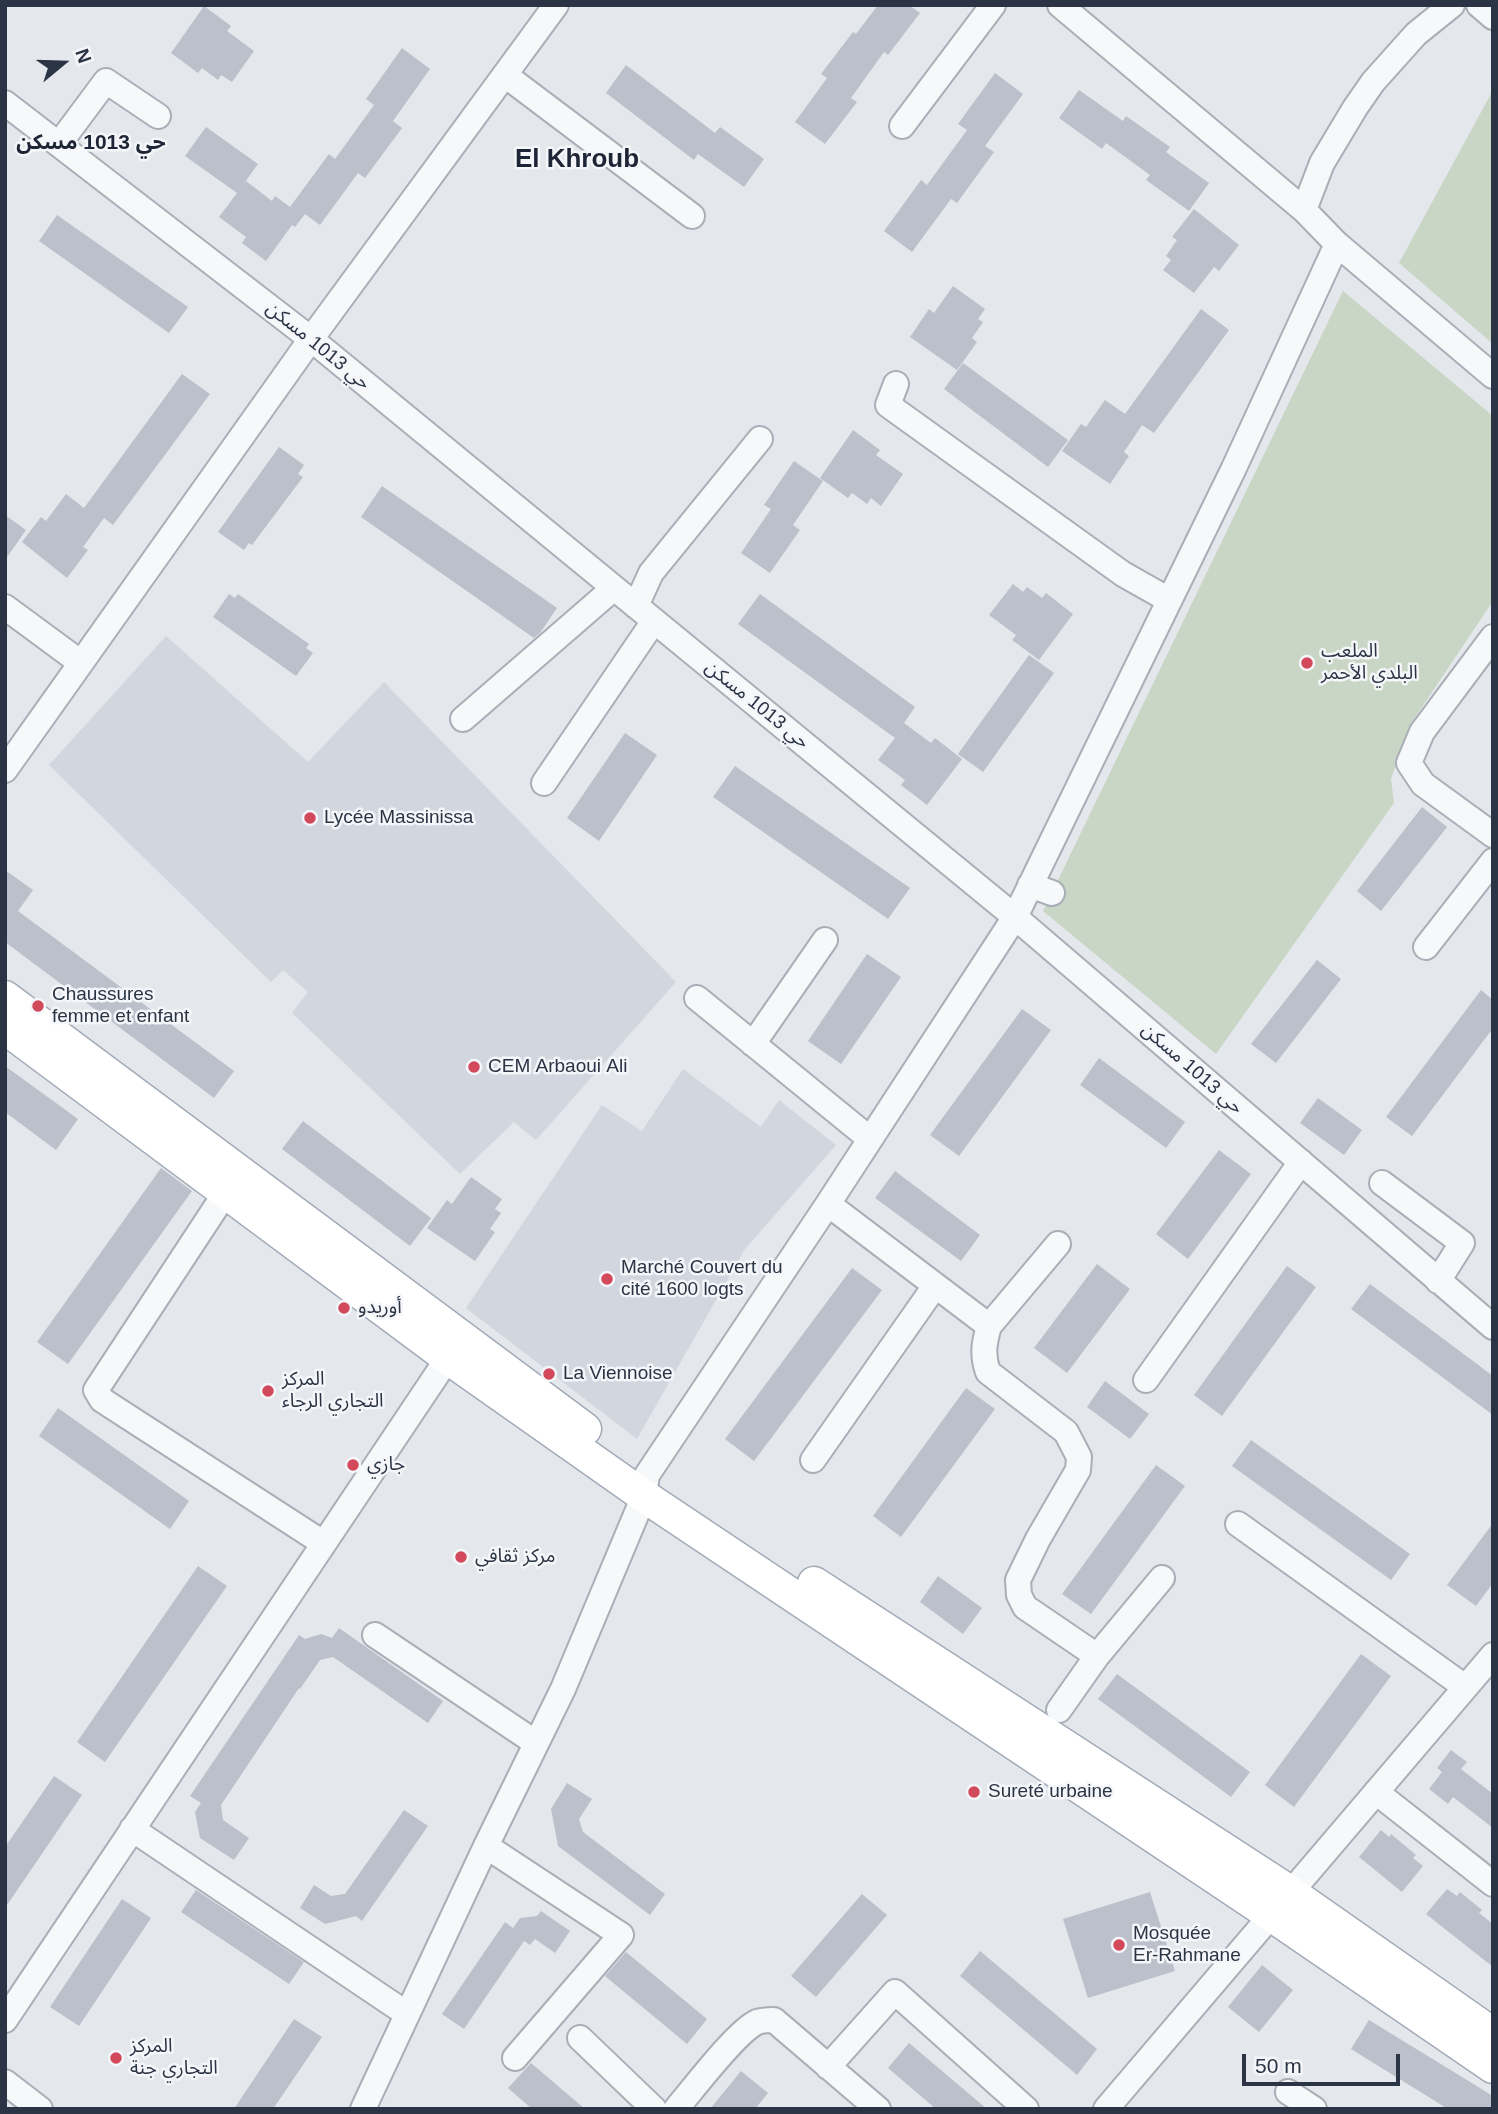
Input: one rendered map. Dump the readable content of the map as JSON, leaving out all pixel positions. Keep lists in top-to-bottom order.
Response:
{
  "streets": {
    "street": ["حي 1013 مسكن"]
  },
  "districts": ["حي 1013 مسكن", "El Khroub"],
  "places": [
    "الملعب البلدي الأحمر",
    "Lycée Massinissa",
    "Chaussures femme et enfant",
    "CEM Arbaoui Ali",
    "Marché Couvert du cité 1600 logts",
    "أوريدو",
    "La Viennoise",
    "المركز التجاري الرجاء",
    "جازي",
    "مركز ثقافي",
    "Sureté urbaine",
    "Mosquée Er-Rahmane",
    "المركز التجاري جنة"
  ],
  "scale_bar": "50 m",
  "north": "right"
}
